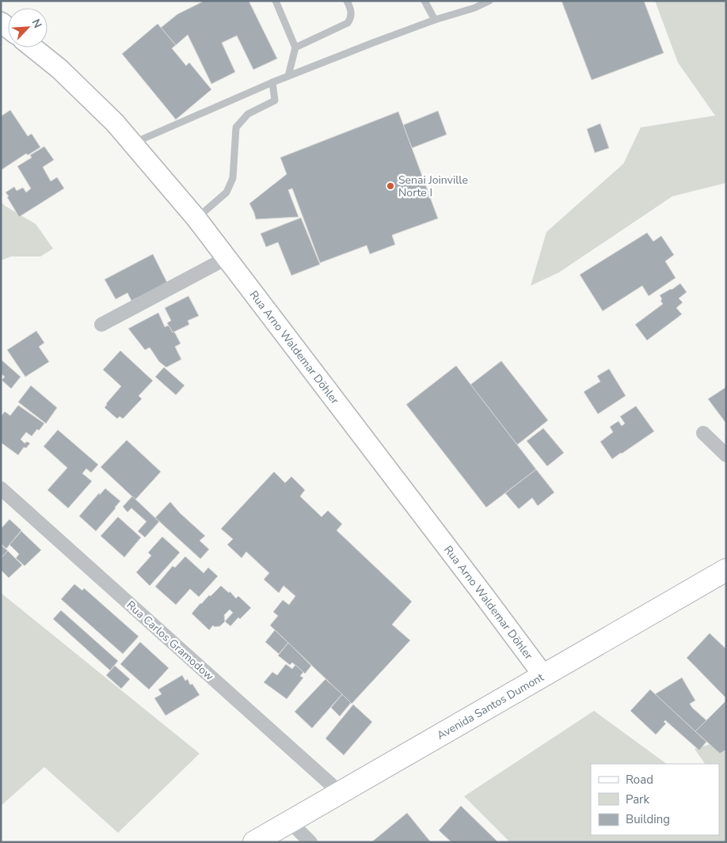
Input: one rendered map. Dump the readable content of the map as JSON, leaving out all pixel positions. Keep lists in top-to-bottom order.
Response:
{
  "streets": {
    "main road": ["Rua Arno Waldemar Döhler", "Avenida Santos Dumont"],
    "street": ["Rua Carlos Gramodow"]
  },
  "crossings": [
    ["Rua Arno Waldemar Döhler", "Avenida Santos Dumont"],
    ["Rua Carlos Gramodow", "Avenida Santos Dumont"]
  ],
  "places": ["Senai Joinville Norte I"],
  "legend": ["Road", "Park", "Building"],
  "north": "top right"
}
